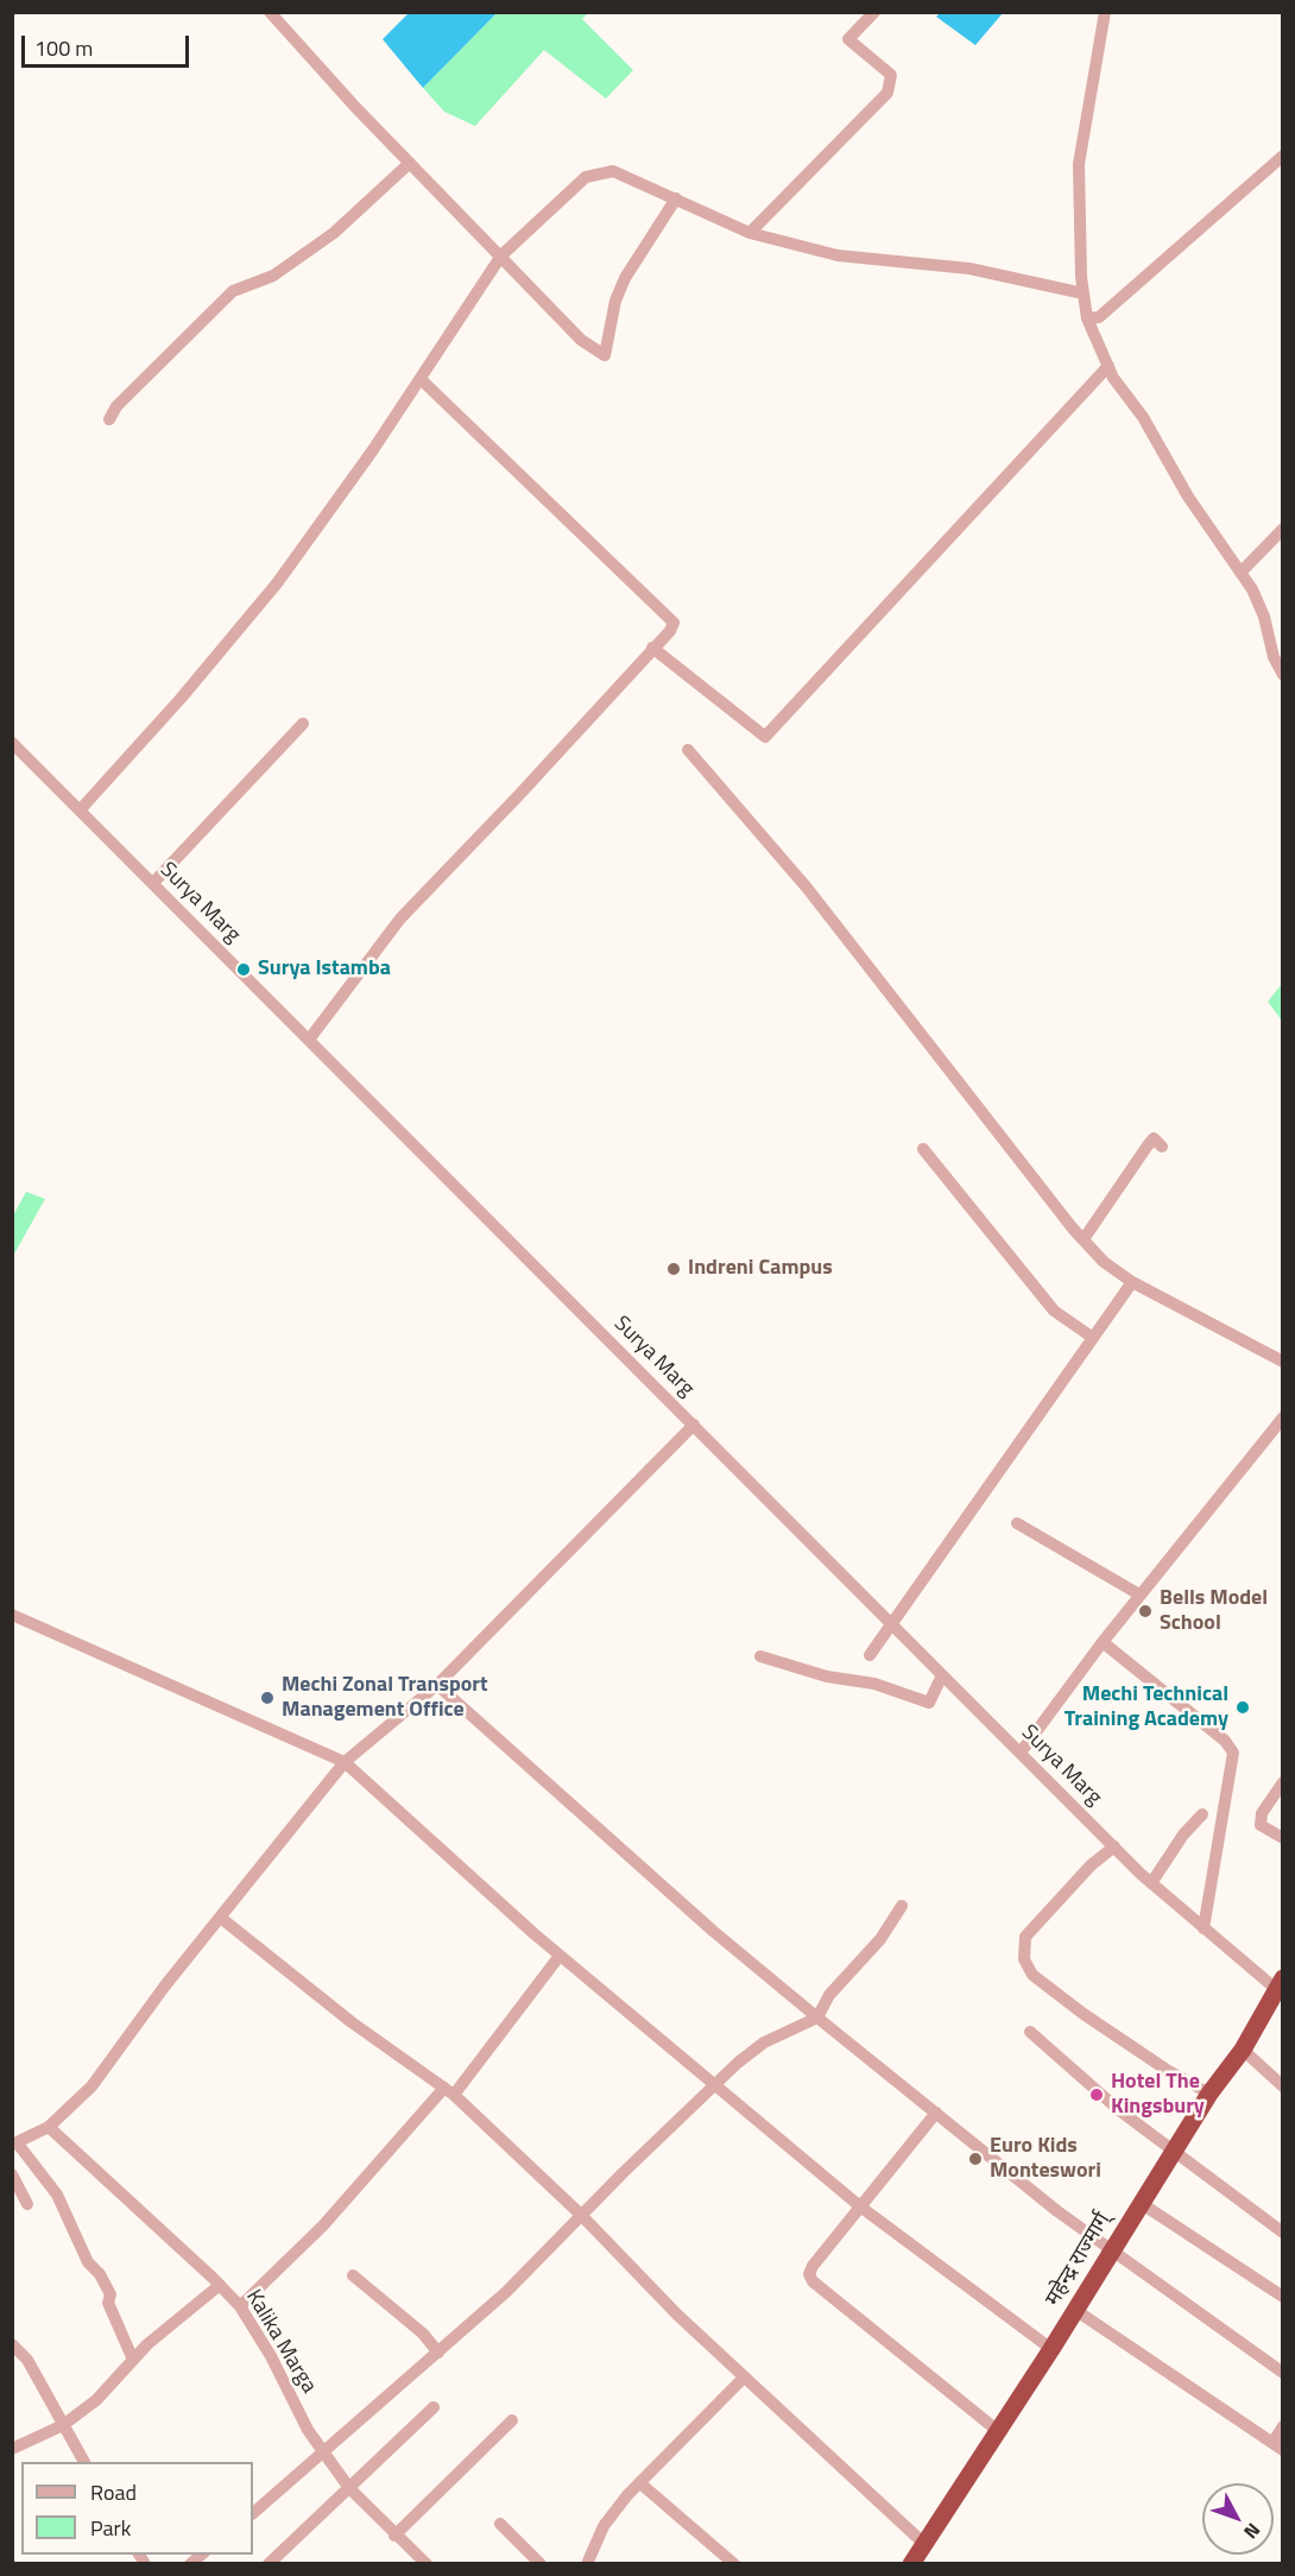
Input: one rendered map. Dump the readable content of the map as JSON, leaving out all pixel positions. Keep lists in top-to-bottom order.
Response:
{
  "streets": {
    "highway": ["महेन्द्र राज्मार्ग्"],
    "street": ["Surya Marg", "Kalika Marga"]
  },
  "crossings": [
    ["Surya Marg", "महेन्द्र राज्मार्ग्"]
  ],
  "places": [
    "Surya Istamba",
    "Indreni Campus",
    "Bells Model School",
    "Mechi Zonal Transport Management Office",
    "Mechi Technical Training Academy",
    "Hotel The Kingsbury",
    "Euro Kids Monteswori"
  ],
  "legend": ["Road", "Park"],
  "scale_bar": "100 m",
  "north": "bottom right"
}
